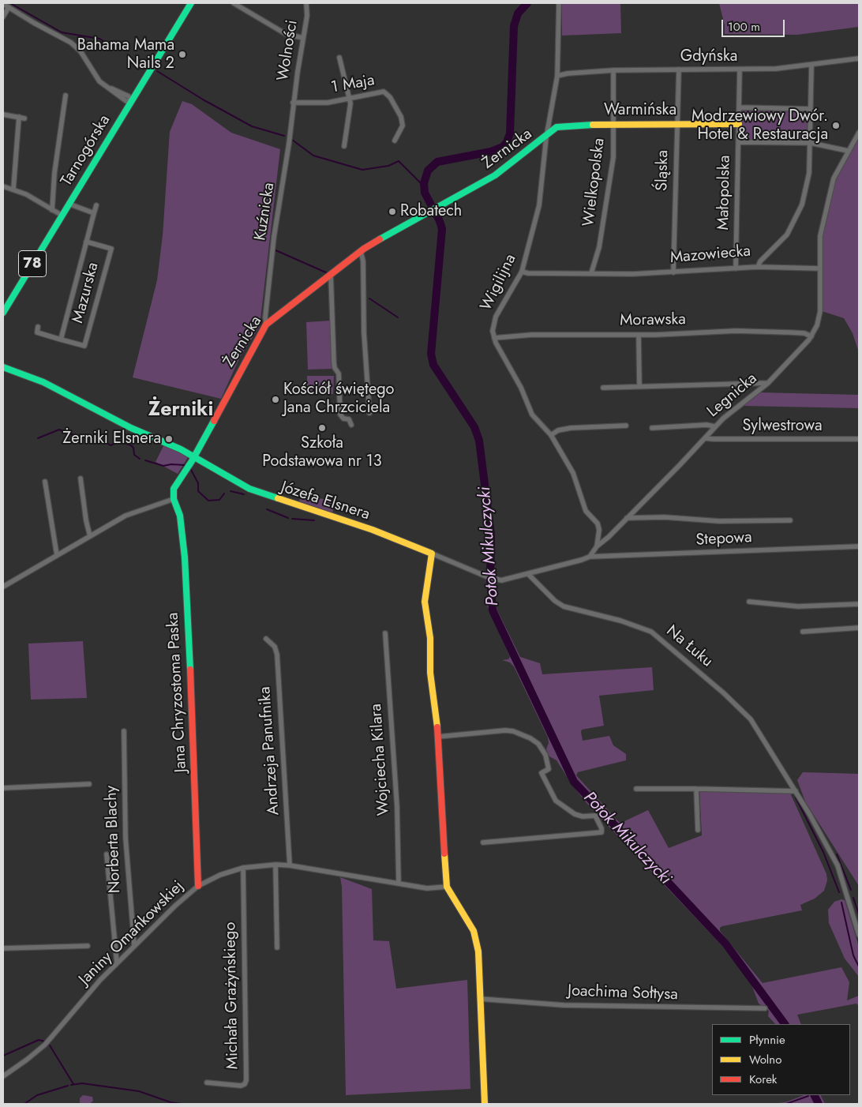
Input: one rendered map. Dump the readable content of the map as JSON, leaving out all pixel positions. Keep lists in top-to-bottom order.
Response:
{
  "streets": {
    "street": [
      "Wolności",
      "Gdyńska",
      "1 Maja",
      "Warmińska",
      "Żernicka",
      "Tarnogórska",
      "Śląska",
      "Wielkopolska",
      "Małopolska",
      "Kuźnicka",
      "Mazowiecka",
      "78",
      "Wigilijna",
      "Mazurska",
      "Morawska",
      "Legnicka",
      "Sylwestrowa",
      "Józefa Elsnera",
      "Stepowa",
      "Na Łuku",
      "Jana Chryzostoma Paska",
      "Andrzeja Panufnika",
      "Wojciecha Kilara",
      "Norberta Blachy",
      "Janiny Omańkowskiej",
      "Joachima Sołtysa",
      "Michała Grażyńskiego"
    ]
  },
  "crossings": [
    ["Wolności", "1 Maja"],
    ["Wolności", "Kuźnicka"],
    ["Gdyńska", "Śląska"],
    ["Gdyńska", "Wielkopolska"],
    ["Gdyńska", "Małopolska"],
    ["Gdyńska", "Mazowiecka"],
    ["Gdyńska", "Wigilijna"],
    ["1 Maja", "Kuźnicka"],
    ["Warmińska", "Żernicka"],
    ["Warmińska", "Śląska"],
    ["Warmińska", "Wielkopolska"],
    ["Warmińska", "Małopolska"],
    ["Warmińska", "Wigilijna"],
    ["Żernicka", "Kuźnicka"],
    ["Żernicka", "Wigilijna"],
    ["Żernicka", "Józefa Elsnera"],
    ["Żernicka", "Jana Chryzostoma Paska"],
    ["Śląska", "Mazowiecka"],
    ["Wielkopolska", "Mazowiecka"],
    ["Małopolska", "Mazowiecka"],
    ["Mazowiecka", "Wigilijna"],
    ["Wigilijna", "Morawska"],
    ["Wigilijna", "Legnicka"],
    ["Morawska", "Legnicka"],
    ["Legnicka", "Sylwestrowa"],
    ["Legnicka", "Stepowa"],
    ["Józefa Elsnera", "Na Łuku"],
    ["Jana Chryzostoma Paska", "Janiny Omańkowskiej"],
    ["Andrzeja Panufnika", "Janiny Omańkowskiej"],
    ["Wojciecha Kilara", "Janiny Omańkowskiej"],
    ["Norberta Blachy", "Janiny Omańkowskiej"],
    ["Janiny Omańkowskiej", "Michała Grażyńskiego"]
  ],
  "districts": ["Żerniki"],
  "water": ["Potok Mikulczycki"],
  "places": [
    "Bahama Mama Nails 2",
    "Modrzewiowy Dwór. Hotel & Restauracja",
    "Robatech",
    "Kościół świętego Jana Chrzciciela",
    "Szkoła Podstawowa nr 13",
    "Żerniki Elsnera"
  ],
  "legend": ["Płynnie", "Wolno", "Korek"],
  "scale_bar": "100 m"
}
